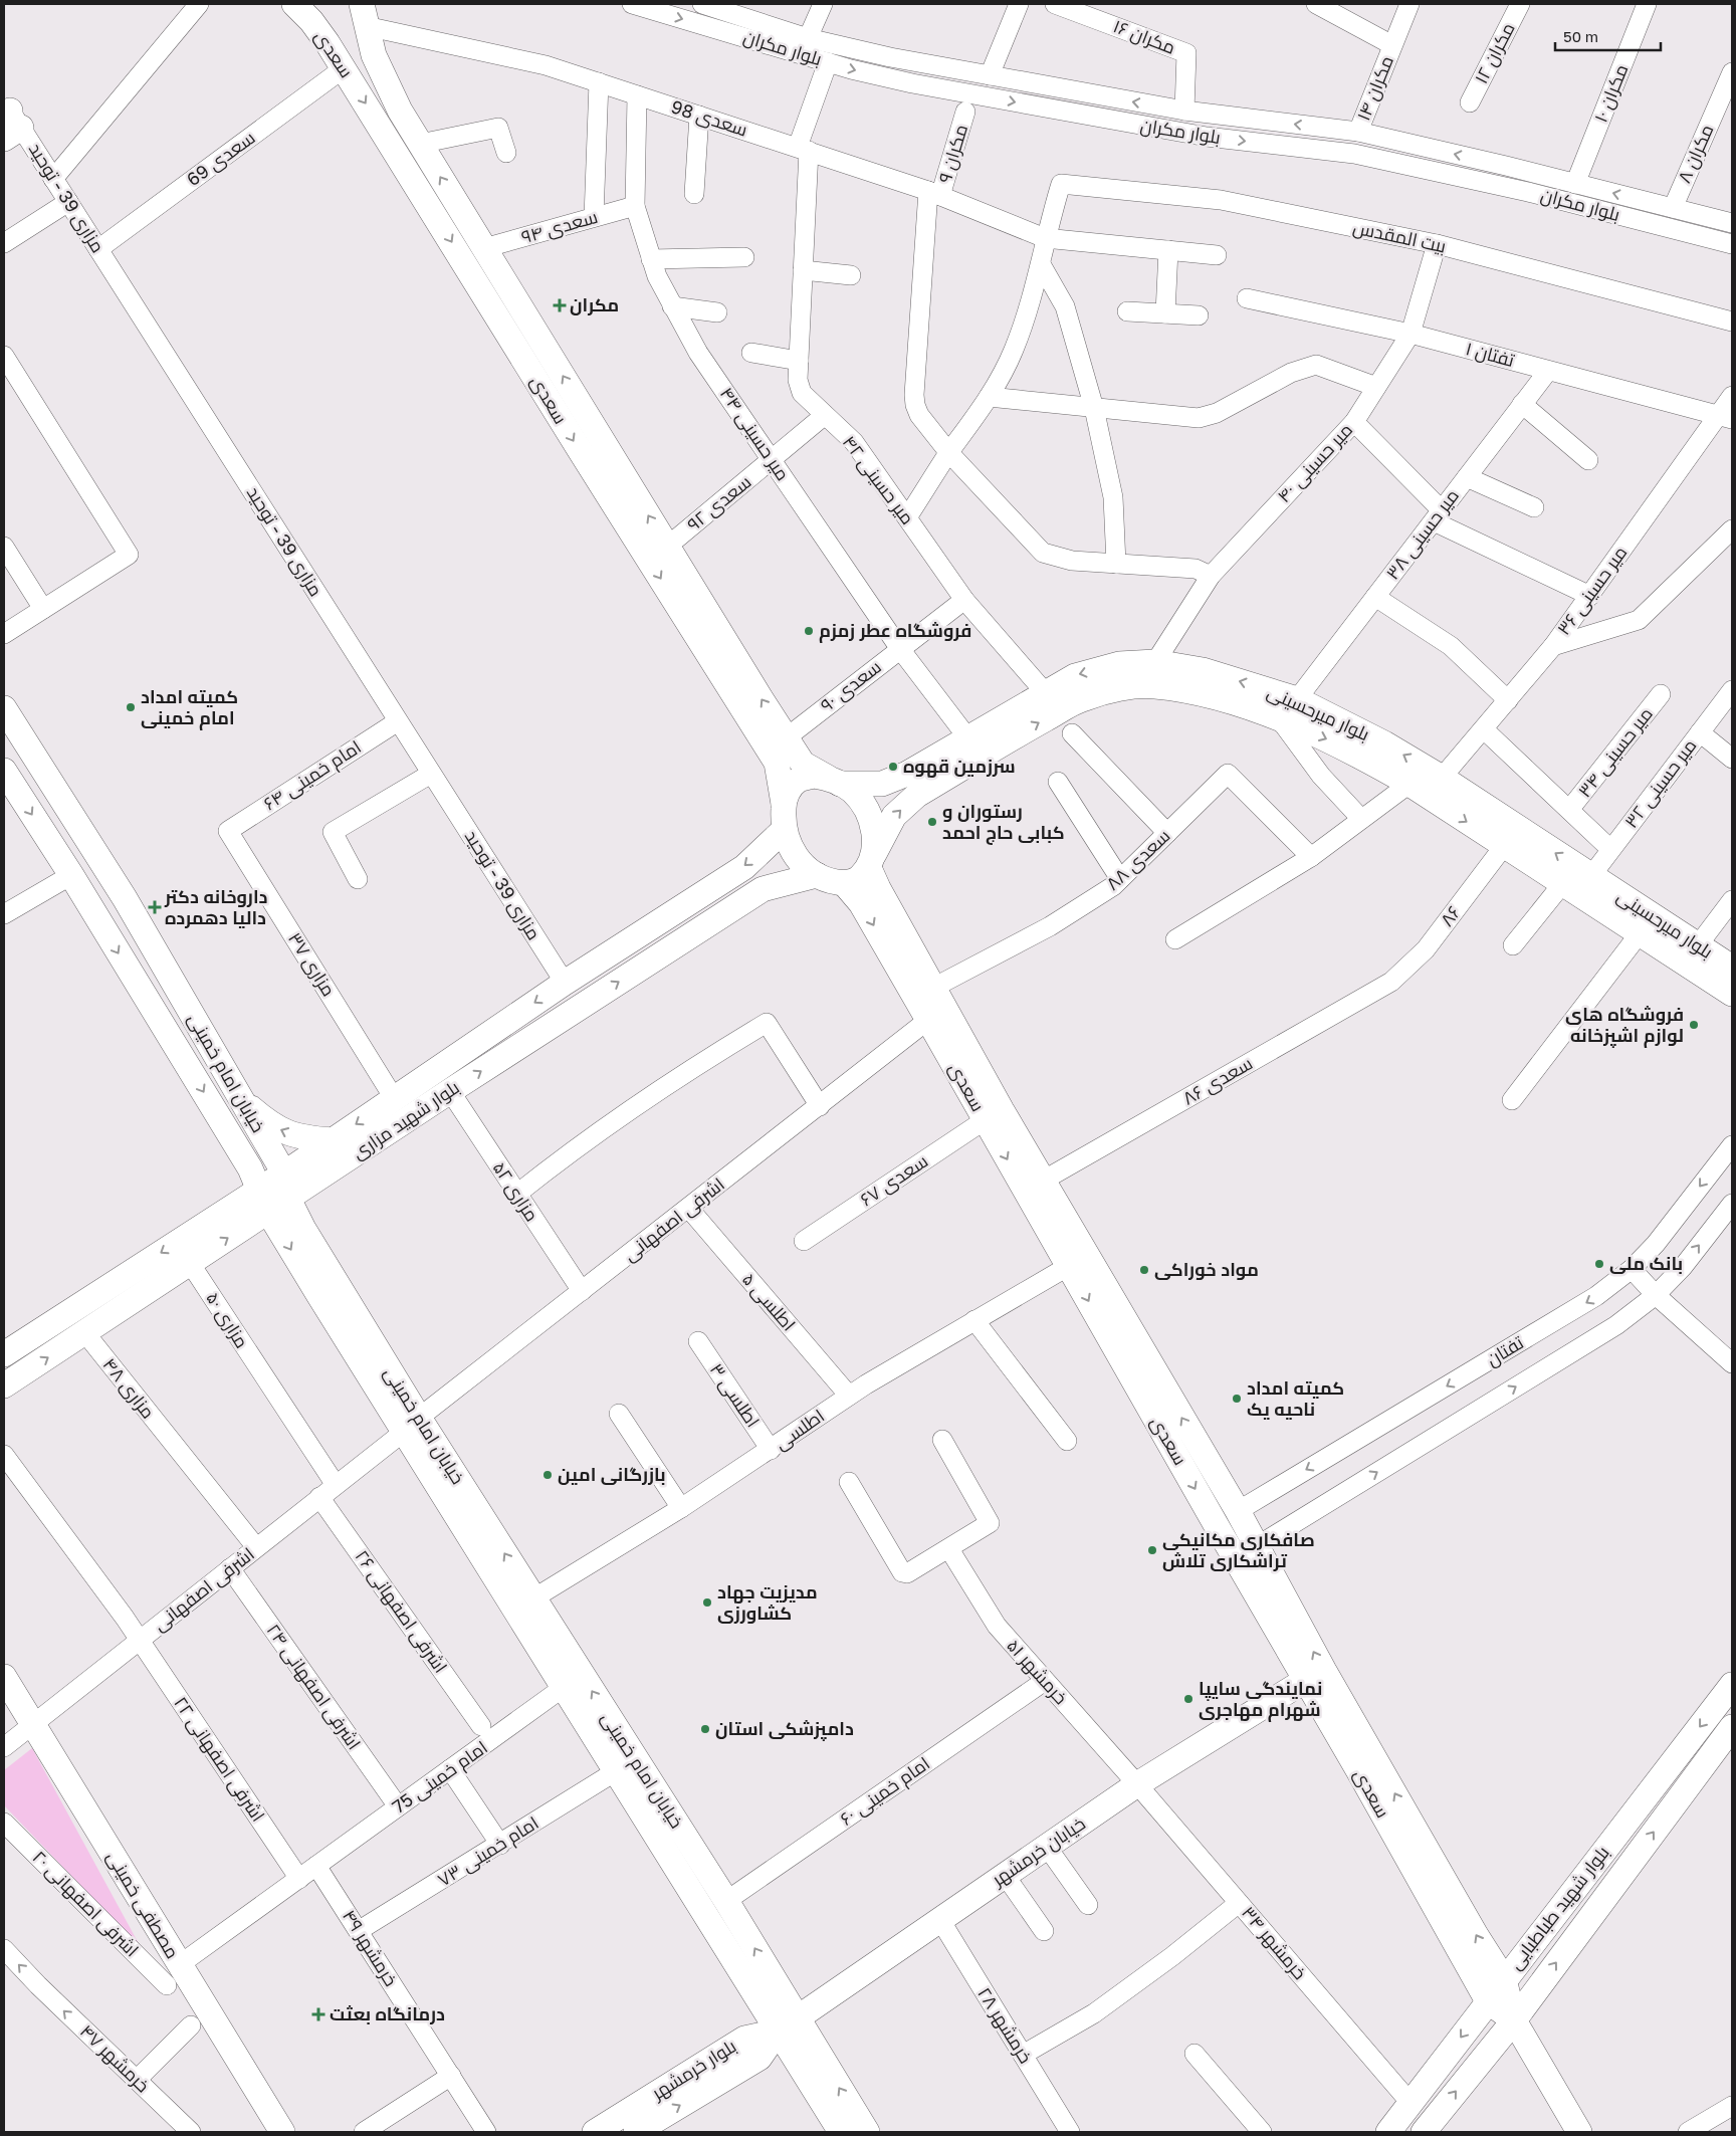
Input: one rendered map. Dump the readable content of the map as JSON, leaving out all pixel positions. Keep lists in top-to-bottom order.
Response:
{
  "streets": {
    "main road": [
      "سعدی",
      "بلوار میرحسینی",
      "خیابان امام خمینی",
      "بلوار شهید مزاری",
      "خیابان خرمشهر",
      "مصطفی خمینی",
      "بلوار شهید طباطبایی",
      "بلوار خرمشهر"
    ],
    "street": [
      "مکران ۱۶",
      "بلوار مکران",
      "مکران ۱۲",
      "مکران ۱۴",
      "مکران ۱۰",
      "سعدی 98",
      "مکران ۹",
      "مکران ۸",
      "سعدی 69",
      "مزاری 39 - توحید",
      "سعدی ۹۴",
      "بیت المقدس",
      "تفتان ۱",
      "میر حسینی ۴۴",
      "میر حسینی ۴۰",
      "میر حسینی ۴۲",
      "سعدی ۹۲",
      "میر حسینی ۳۸",
      "میر حسینی ۳۶",
      "سعدی ۹۰",
      "میر حسینی ۳۴",
      "امام خمینی ۶۴",
      "میر حسینی ۳۲",
      "سعدی ۸۸",
      "۸۶",
      "مزاری ۳۷",
      "سعدی ۸۶",
      "سعدی ۶۷",
      "مزاری ۵۲",
      "اشرفی اصفهانی",
      "اطلسی ۵",
      "مزاری ۵۰",
      "تفتان",
      "مزاری ۴۸",
      "اطلسی ۳",
      "اطلسی",
      "اشرفی اصفهانی ۲۶",
      "خرمشهر ۵۱",
      "اشرفی اصفهانی ۲۴",
      "اشرفی اصفهانی ۲۲",
      "امام خمینی 75",
      "امام خمینی ۶۰",
      "امام خمینی ۷۳",
      "اشرفی اصفهانی ۲۰",
      "خرمشهر ۳۴",
      "خرمشهر ۴۹",
      "خرمشهر ۲۸",
      "خرمشهر ۴۷"
    ]
  },
  "crossings": [
    ["مکران ۱۶", "بلوار مکران"],
    ["بلوار مکران", "مکران ۱۴"],
    ["بلوار مکران", "مکران ۱۰"],
    ["بلوار مکران", "مکران ۸"],
    ["بلوار مکران", "میر حسینی ۴۲"],
    ["سعدی", "سعدی 98"],
    ["سعدی", "سعدی 69"],
    ["سعدی", "سعدی ۹۴"],
    ["سعدی", "سعدی ۹۲"],
    ["سعدی", "سعدی ۹۰"],
    ["سعدی", "بلوار میرحسینی"],
    ["سعدی", "سعدی ۸۸"],
    ["سعدی", "سعدی ۸۶"],
    ["سعدی", "بلوار شهید مزاری"],
    ["سعدی", "سعدی ۶۷"],
    ["سعدی", "اشرفی اصفهانی"],
    ["سعدی", "تفتان"],
    ["سعدی", "اطلسی"],
    ["سعدی", "خیابان خرمشهر"],
    ["سعدی", "بلوار شهید طباطبایی"],
    ["سعدی 98", "مکران ۹"],
    ["سعدی 98", "بیت المقدس"],
    ["سعدی 98", "میر حسینی ۴۴"],
    ["سعدی 98", "میر حسینی ۴۲"],
    ["مکران ۹", "میر حسینی ۴۰"],
    ["سعدی 69", "مزاری 39 - توحید"],
    ["مزاری 39 - توحید", "امام خمینی ۶۴"],
    ["مزاری 39 - توحید", "بلوار شهید مزاری"],
    ["سعدی ۹۴", "میر حسینی ۴۴"],
    ["بیت المقدس", "میر حسینی ۴۰"],
    ["تفتان ۱", "میر حسینی ۴۰"],
    ["تفتان ۱", "میر حسینی ۳۸"],
    ["تفتان ۱", "میر حسینی ۳۶"],
    ["میر حسینی ۴۴", "سعدی ۹۲"],
    ["میر حسینی ۴۴", "سعدی ۹۰"],
    ["میر حسینی ۴۴", "بلوار میرحسینی"],
    ["میر حسینی ۴۰", "بلوار میرحسینی"],
    ["میر حسینی ۴۲", "سعدی ۹۲"],
    ["میر حسینی ۴۲", "سعدی ۹۰"],
    ["میر حسینی ۴۲", "بلوار میرحسینی"],
    ["میر حسینی ۳۸", "بلوار میرحسینی"],
    ["میر حسینی ۳۶", "بلوار میرحسینی"],
    ["بلوار میرحسینی", "میر حسینی ۳۲"],
    ["بلوار میرحسینی", "۸۶"],
    ["بلوار میرحسینی", "بلوار شهید مزاری"],
    ["امام خمینی ۶۴", "مزاری ۳۷"],
    ["۸۶", "سعدی ۸۶"],
    ["مزاری ۳۷", "بلوار شهید مزاری"],
    ["خیابان امام خمینی", "بلوار شهید مزاری"],
    ["خیابان امام خمینی", "اشرفی اصفهانی"],
    ["خیابان امام خمینی", "اطلسی"],
    ["خیابان امام خمینی", "امام خمینی 75"],
    ["خیابان امام خمینی", "امام خمینی ۶۰"],
    ["خیابان امام خمینی", "امام خمینی ۷۳"],
    ["خیابان امام خمینی", "خیابان خرمشهر"],
    ["خیابان امام خمینی", "بلوار خرمشهر"],
    ["بلوار شهید مزاری", "مزاری ۵۲"],
    ["بلوار شهید مزاری", "مزاری ۵۰"],
    ["بلوار شهید مزاری", "مزاری ۴۸"],
    ["مزاری ۵۲", "اشرفی اصفهانی"],
    ["اشرفی اصفهانی", "اطلسی ۵"],
    ["اشرفی اصفهانی", "مزاری ۵۰"],
    ["اشرفی اصفهانی", "مزاری ۴۸"],
    ["اشرفی اصفهانی", "اشرفی اصفهانی ۲۶"],
    ["اشرفی اصفهانی", "اشرفی اصفهانی ۲۴"],
    ["اشرفی اصفهانی", "اشرفی اصفهانی ۲۲"],
    ["اشرفی اصفهانی", "مصطفی خمینی"],
    ["اطلسی ۵", "اطلسی"],
    ["اطلسی ۳", "اطلسی"],
    ["خرمشهر ۵۱", "امام خمینی ۶۰"],
    ["خرمشهر ۵۱", "خیابان خرمشهر"],
    ["خرمشهر ۵۱", "خرمشهر ۳۴"],
    ["اشرفی اصفهانی ۲۴", "امام خمینی 75"],
    ["اشرفی اصفهانی ۲۲", "امام خمینی 75"],
    ["امام خمینی 75", "اشرفی اصفهانی ۲۰"],
    ["امام خمینی 75", "مصطفی خمینی"],
    ["امام خمینی 75", "خرمشهر ۴۹"],
    ["امام خمینی ۷۳", "خرمشهر ۴۹"],
    ["خیابان خرمشهر", "خرمشهر ۳۴"],
    ["خیابان خرمشهر", "خرمشهر ۲۸"],
    ["خیابان خرمشهر", "بلوار خرمشهر"],
    ["اشرفی اصفهانی ۲۰", "مصطفی خمینی"],
    ["بلوار شهید طباطبایی", "خرمشهر ۳۴"]
  ],
  "one_way": ["خرمشهر ۴۷"],
  "places": {
    "health": ["مکران", "داروخانه دکتر دالیا دهمرده", "درمانگاه بعثت"],
    "other": [
      "فروشگاه عطر زمزم",
      "کمیته امداد امام خمینی",
      "سرزمین قهوه",
      "رستوران و کبابی حاج احمد",
      "فروشگاه های لوازم اشپزخانه",
      "بانک ملی",
      "مواد خوراکی",
      "کمیته امداد ناحیه یک",
      "بازرگانی امین",
      "صافکاری مکانیکی تراشکاری تلاش",
      "مدیزیت جهاد کشاورزی",
      "نمایندگی سایپا شهرام مهاجری",
      "دامپزشکی استان"
    ]
  },
  "scale_bar": "50 m"
}
